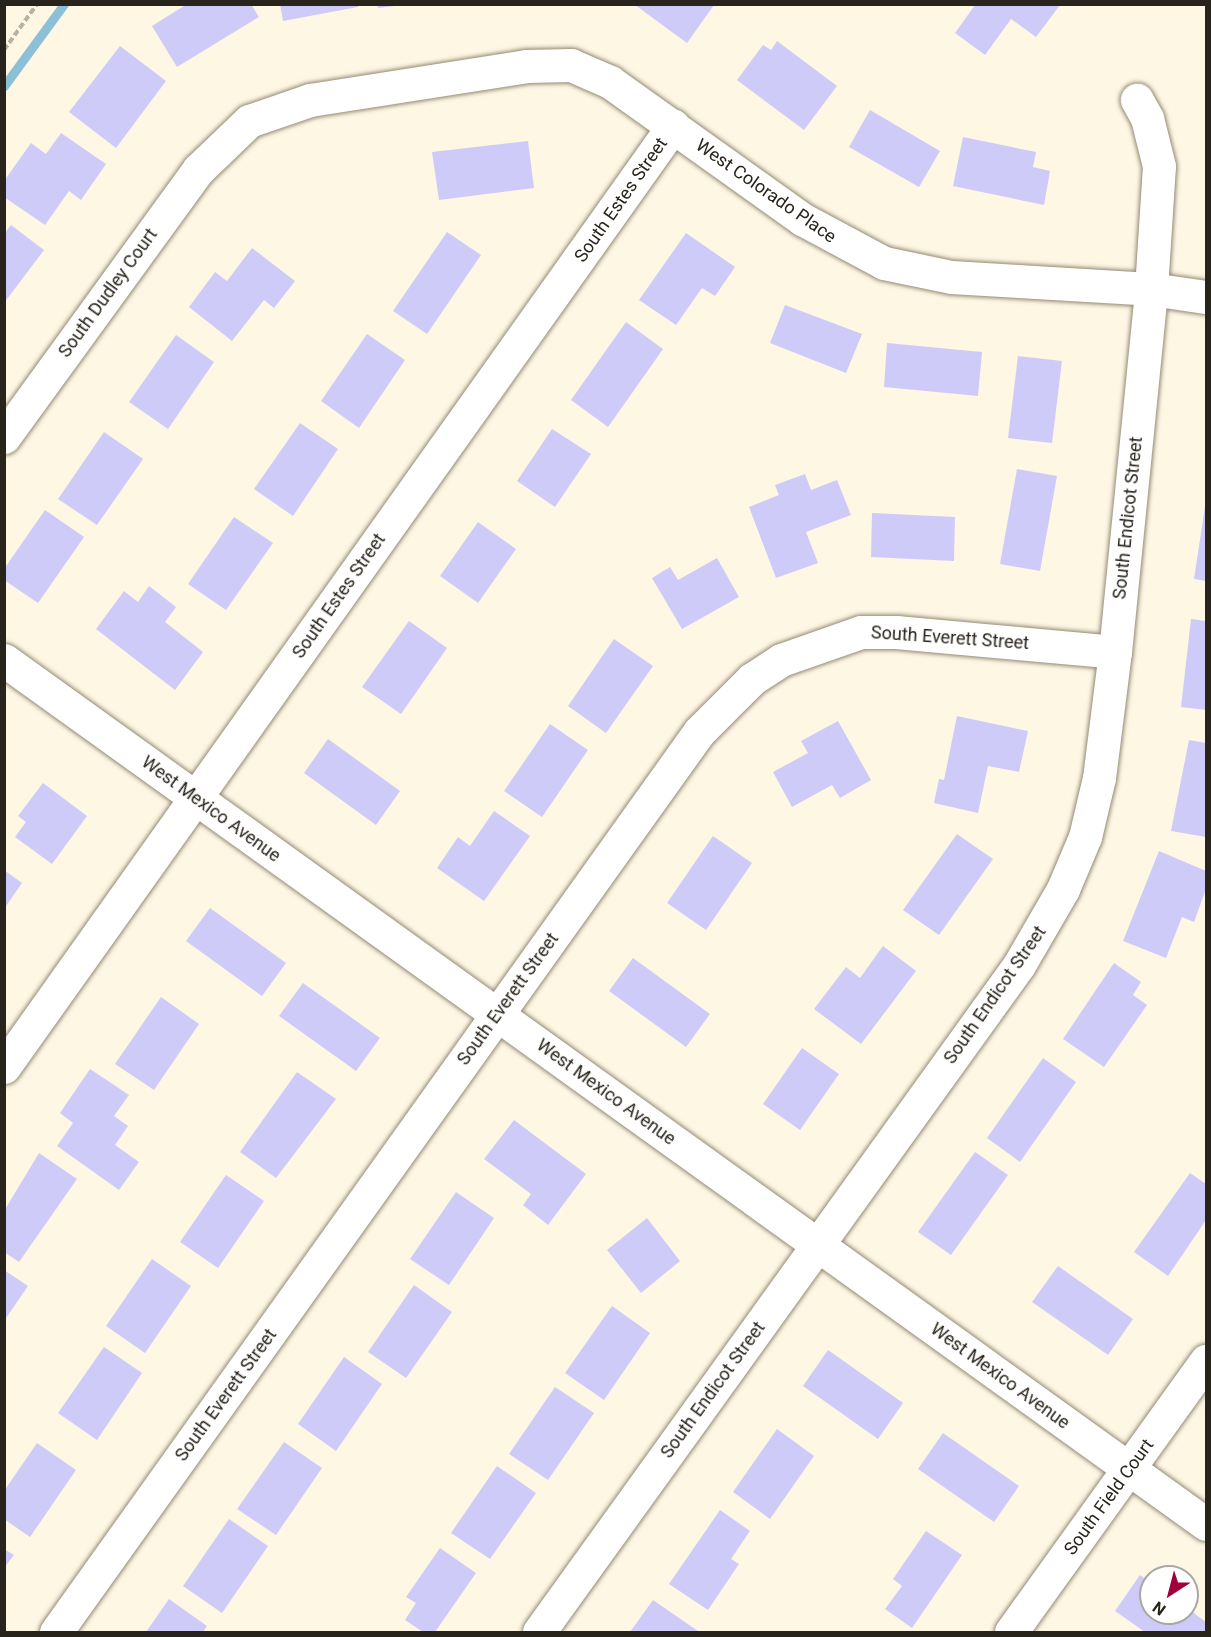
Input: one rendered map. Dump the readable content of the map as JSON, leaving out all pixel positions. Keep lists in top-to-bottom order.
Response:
{
  "streets": {
    "street": [
      "West Colorado Place",
      "South Estes Street",
      "South Dudley Court",
      "South Endicot Street",
      "South Everett Street",
      "West Mexico Avenue",
      "South Field Court"
    ]
  },
  "crossings": [
    ["West Colorado Place", "South Estes Street"],
    ["West Colorado Place", "South Dudley Court"],
    ["West Colorado Place", "South Endicot Street"],
    ["South Estes Street", "West Mexico Avenue"],
    ["South Endicot Street", "South Everett Street"],
    ["South Endicot Street", "West Mexico Avenue"],
    ["South Everett Street", "West Mexico Avenue"],
    ["West Mexico Avenue", "South Field Court"]
  ],
  "north": "bottom left"
}
